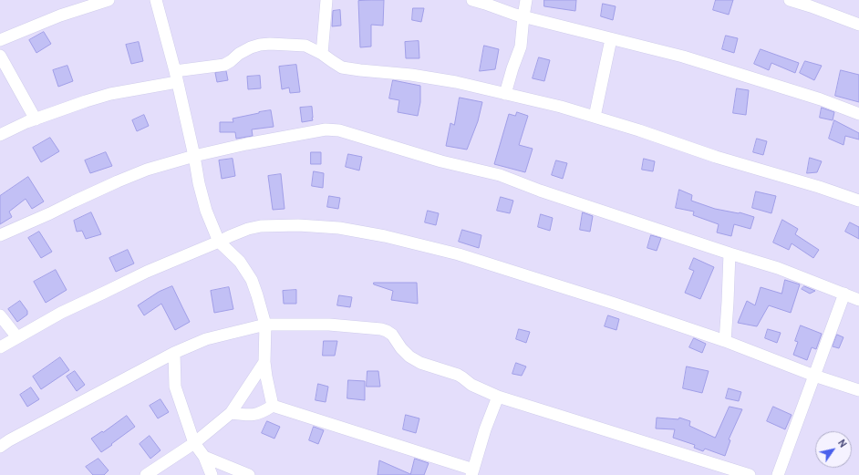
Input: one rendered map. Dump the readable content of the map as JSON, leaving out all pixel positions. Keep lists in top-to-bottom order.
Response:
{
  "north": "top right"
}
